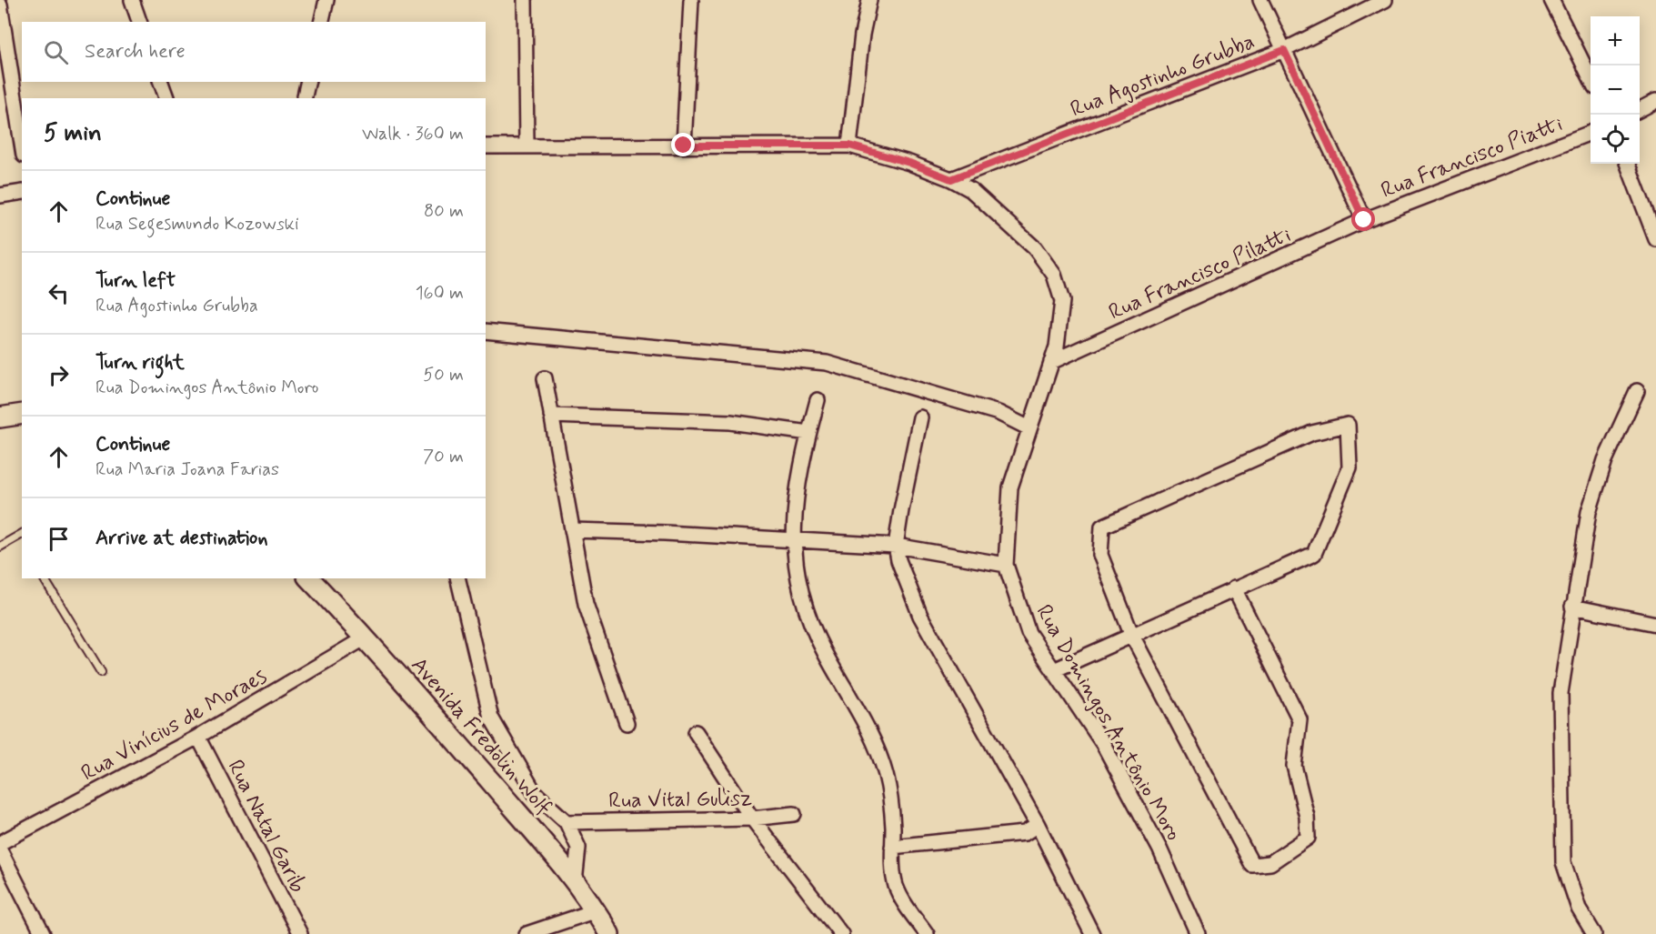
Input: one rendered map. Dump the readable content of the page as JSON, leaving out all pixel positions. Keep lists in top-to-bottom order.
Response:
{
  "streets": {
    "main road": ["Avenida Fredolin Wolf"],
    "street": [
      "Rua Agostinho Grubba",
      "Rua Francisco Piatti",
      "Rua Francisco Pilatti",
      "Rua Domingos Antônio Moro",
      "Rua Vinícius de Moraes",
      "Rua Vital Gulisz",
      "Rua Natal Garib"
    ]
  },
  "crossings": [
    ["Rua Agostinho Grubba", "Rua Domingos Antônio Moro"],
    ["Rua Francisco Piatti", "Rua Francisco Pilatti"],
    ["Rua Francisco Pilatti", "Rua Domingos Antônio Moro"],
    ["Rua Vinícius de Moraes", "Avenida Fredolin Wolf"],
    ["Rua Vinícius de Moraes", "Rua Natal Garib"]
  ],
  "page": {
    "map_buttons": ["+", "−"],
    "search": "Search here",
    "heading": ["5 min", "Walk · 360 m"],
    "list": [
      ["Continue", "Rua Segesmundo Kozowski", "80 m"],
      ["Turn left", "Rua Agostinho Grubba", "160 m"],
      ["Turn right", "Rua Domingos Antônio Moro", "50 m"],
      ["Continue", "Rua Maria Joana Farias", "70 m"],
      "Arrive at destination"
    ]
  }
}
